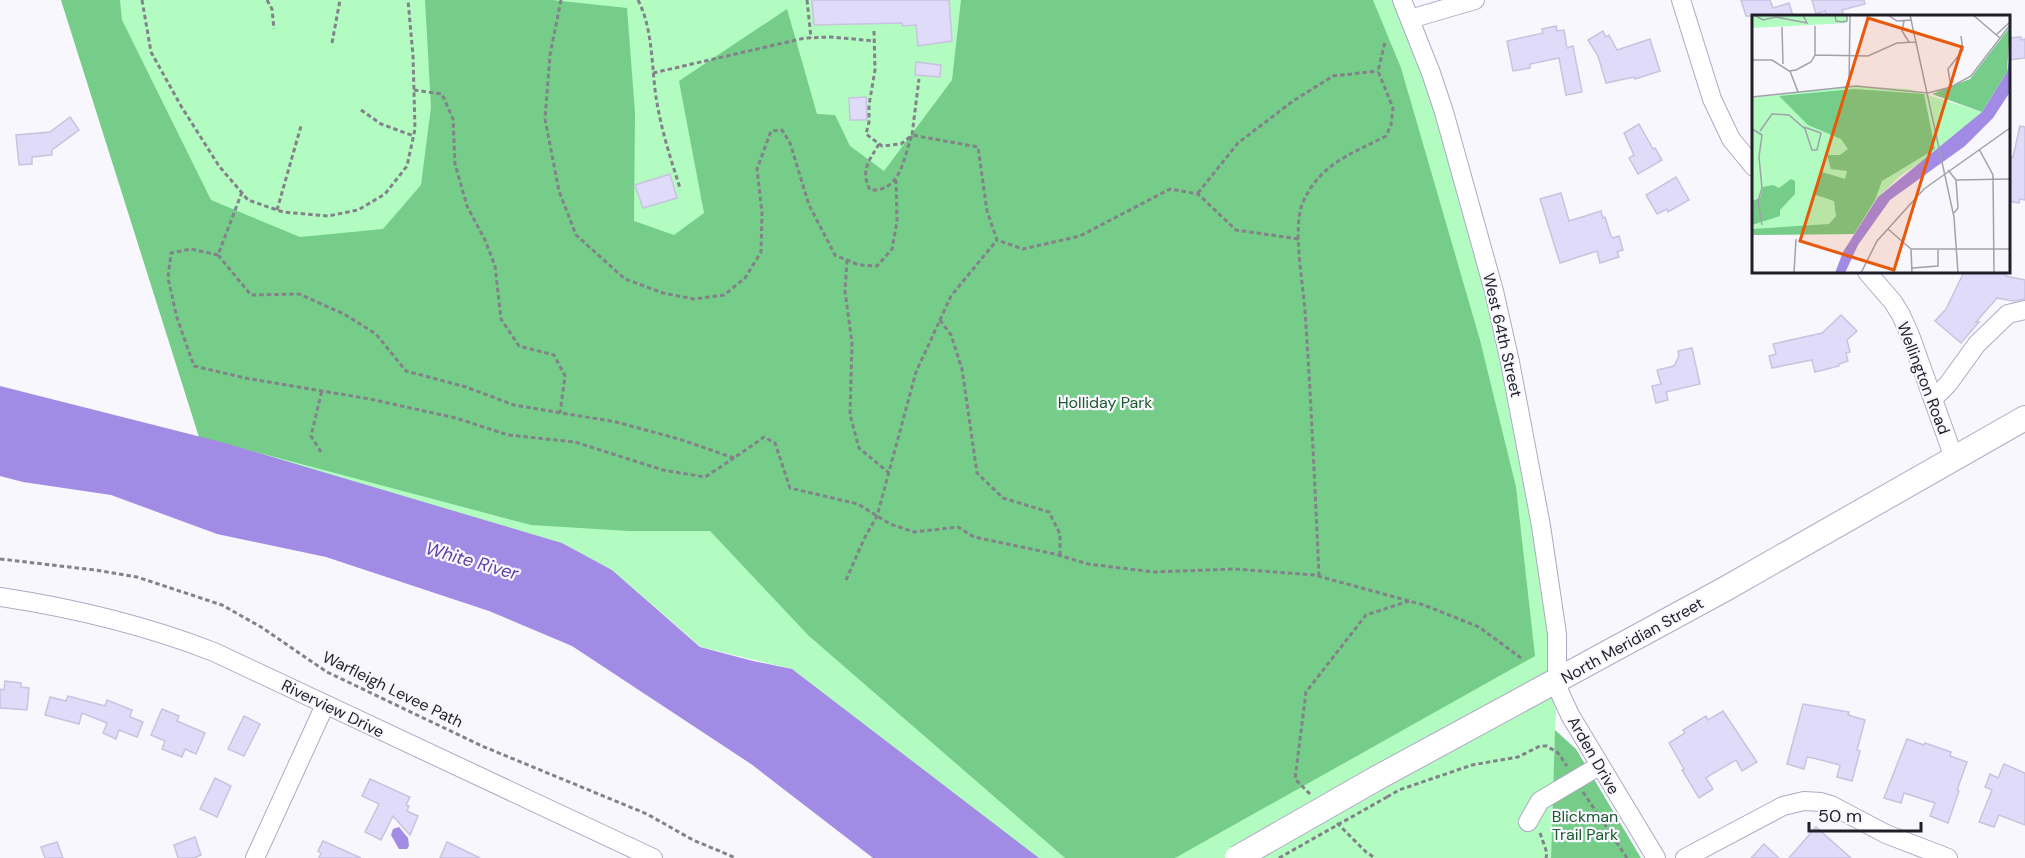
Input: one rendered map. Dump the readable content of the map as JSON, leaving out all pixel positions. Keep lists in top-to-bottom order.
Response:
{
  "streets": {
    "main road": ["North Meridian Street"],
    "street": [
      "West 64th Street",
      "Wellington Road",
      "Riverview Drive",
      "Arden Drive"
    ],
    "path": ["Warfleigh Levee Path"]
  },
  "crossings": [
    ["West 64th Street", "North Meridian Street"],
    ["West 64th Street", "Arden Drive"],
    ["Wellington Road", "North Meridian Street"],
    ["North Meridian Street", "Arden Drive"]
  ],
  "water": ["White River"],
  "parks": ["Holliday Park", "Blickman Trail Park"],
  "scale_bar": "50 m"
}
